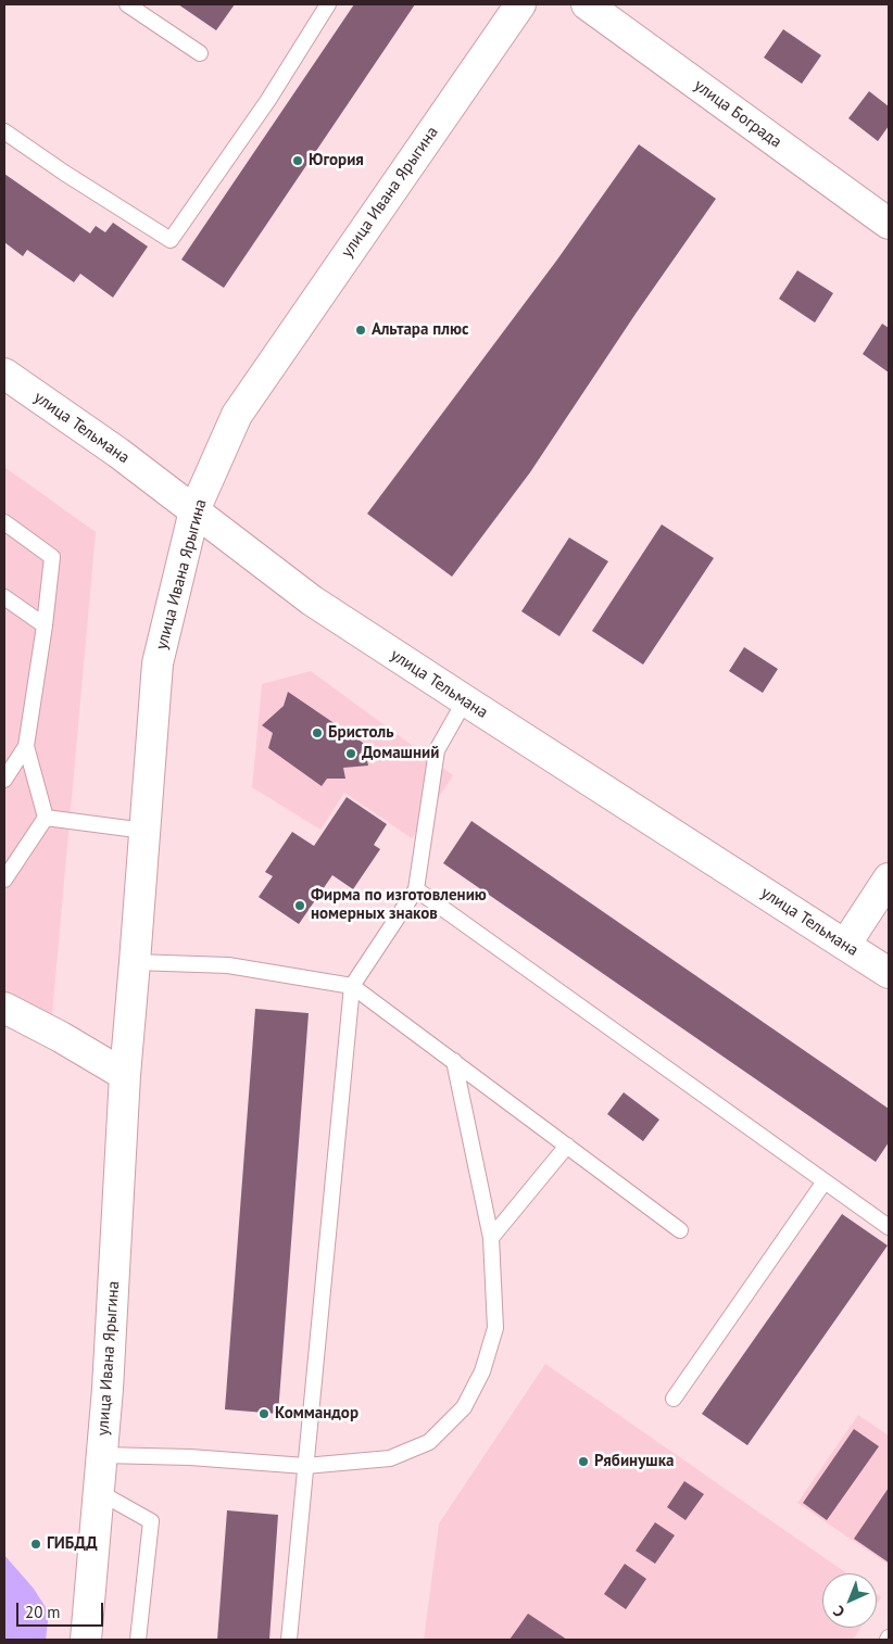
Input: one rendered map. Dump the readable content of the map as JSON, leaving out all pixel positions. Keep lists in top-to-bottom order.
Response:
{
  "streets": {
    "street": ["улица Бограда", "улица Ивана Ярыгина", "улица Тельмана"]
  },
  "crossings": [
    ["улица Ивана Ярыгина", "улица Тельмана"]
  ],
  "places": [
    "Югория",
    "Альтара плюс",
    "Бристоль",
    "Домашний",
    "Фирма по изготовлению номерных знаков",
    "Коммандор",
    "Рябинушка",
    "ГИБДД"
  ],
  "scale_bar": "20 m",
  "north": "bottom left"
}
